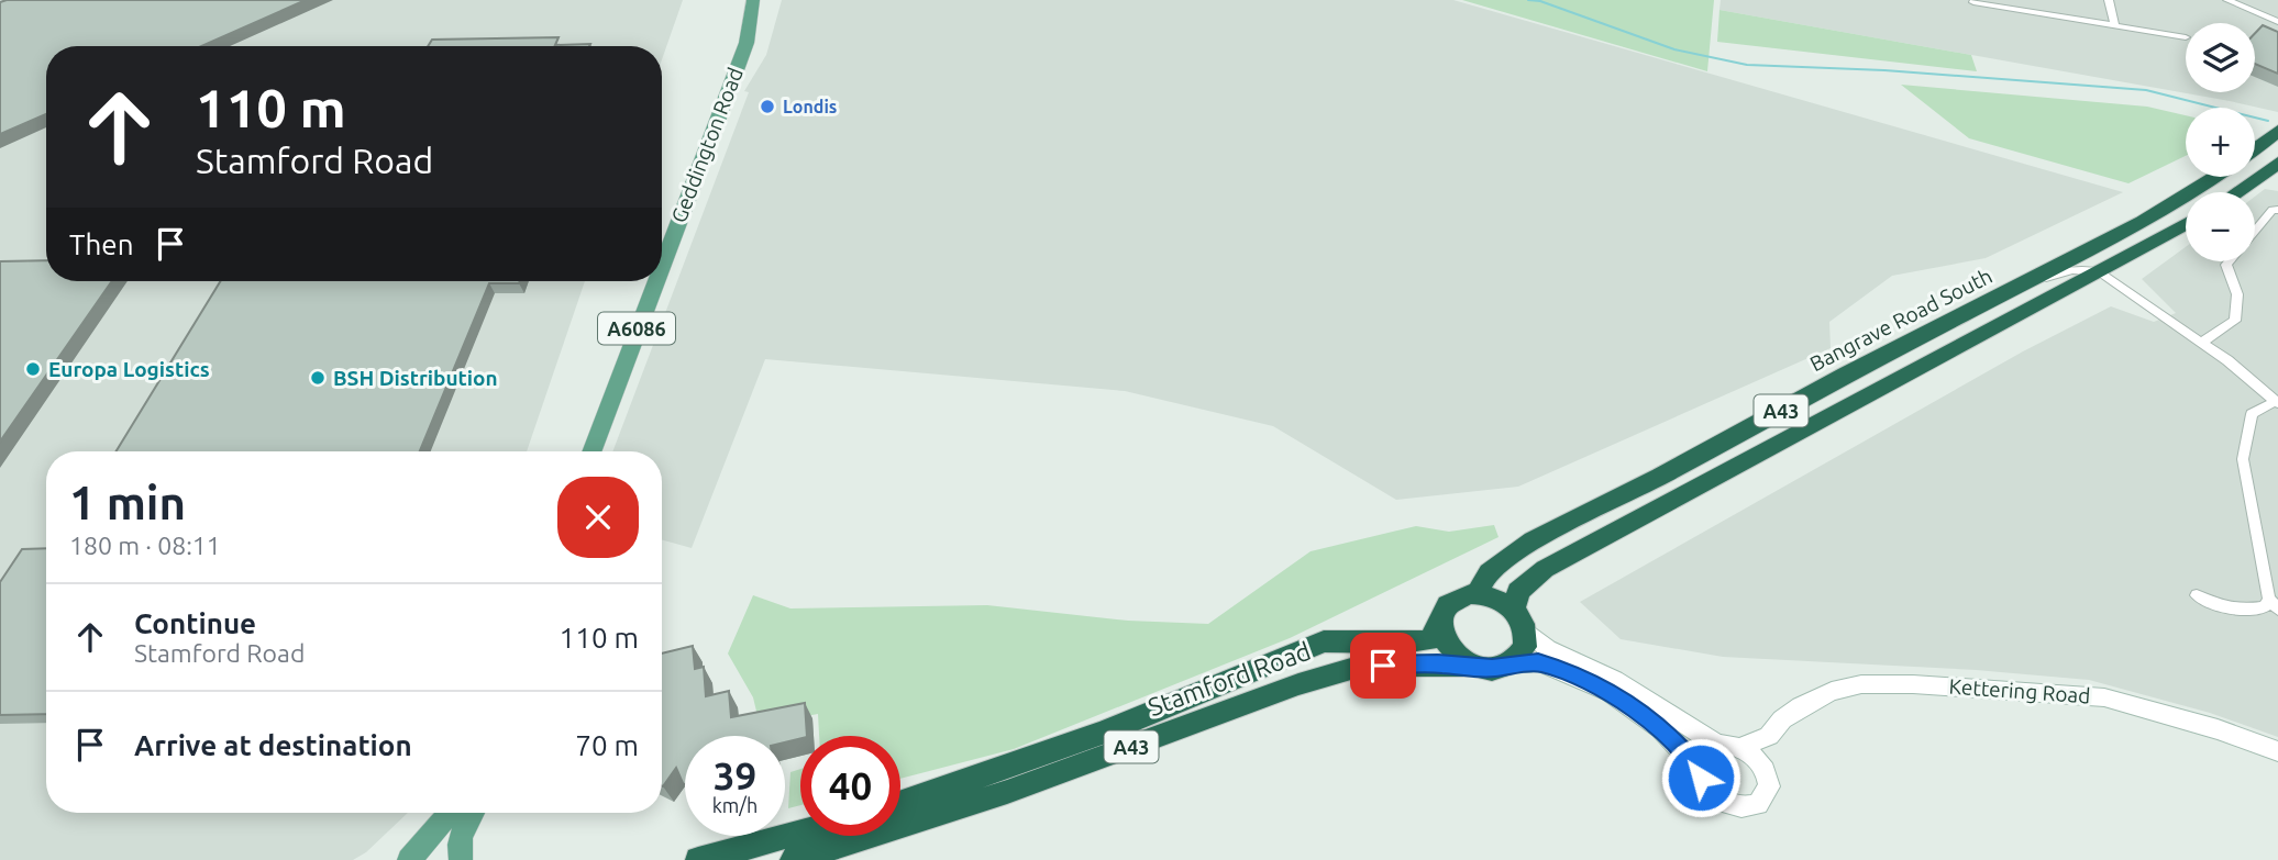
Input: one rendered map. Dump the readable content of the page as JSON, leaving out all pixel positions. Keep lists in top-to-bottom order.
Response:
{
  "streets": {
    "highway": ["Bangrave Road South", "A43", "Stamford Road"],
    "main road": ["Geddington Road", "A6086"],
    "street": ["Kettering Road"]
  },
  "crossings": [
    ["Bangrave Road South", "A43"],
    ["Bangrave Road South", "Stamford Road"],
    ["A43", "Stamford Road"]
  ],
  "places": ["Londis", "Europa Logistics", "BSH Distribution"],
  "page": {
    "map_buttons": ["+", "−"],
    "turn": ["110 m", "Stamford Road"],
    "then": "Then",
    "heading": ["1 min", "180 m · 08:11"],
    "list": [
      {
        "name": "Continue",
        "note": "Stamford Road",
        "value": "110 m"
      },
      {
        "name": "Arrive at destination",
        "value": "70 m"
      }
    ],
    "speed": "39 km/h",
    "limit": "40"
  }
}
